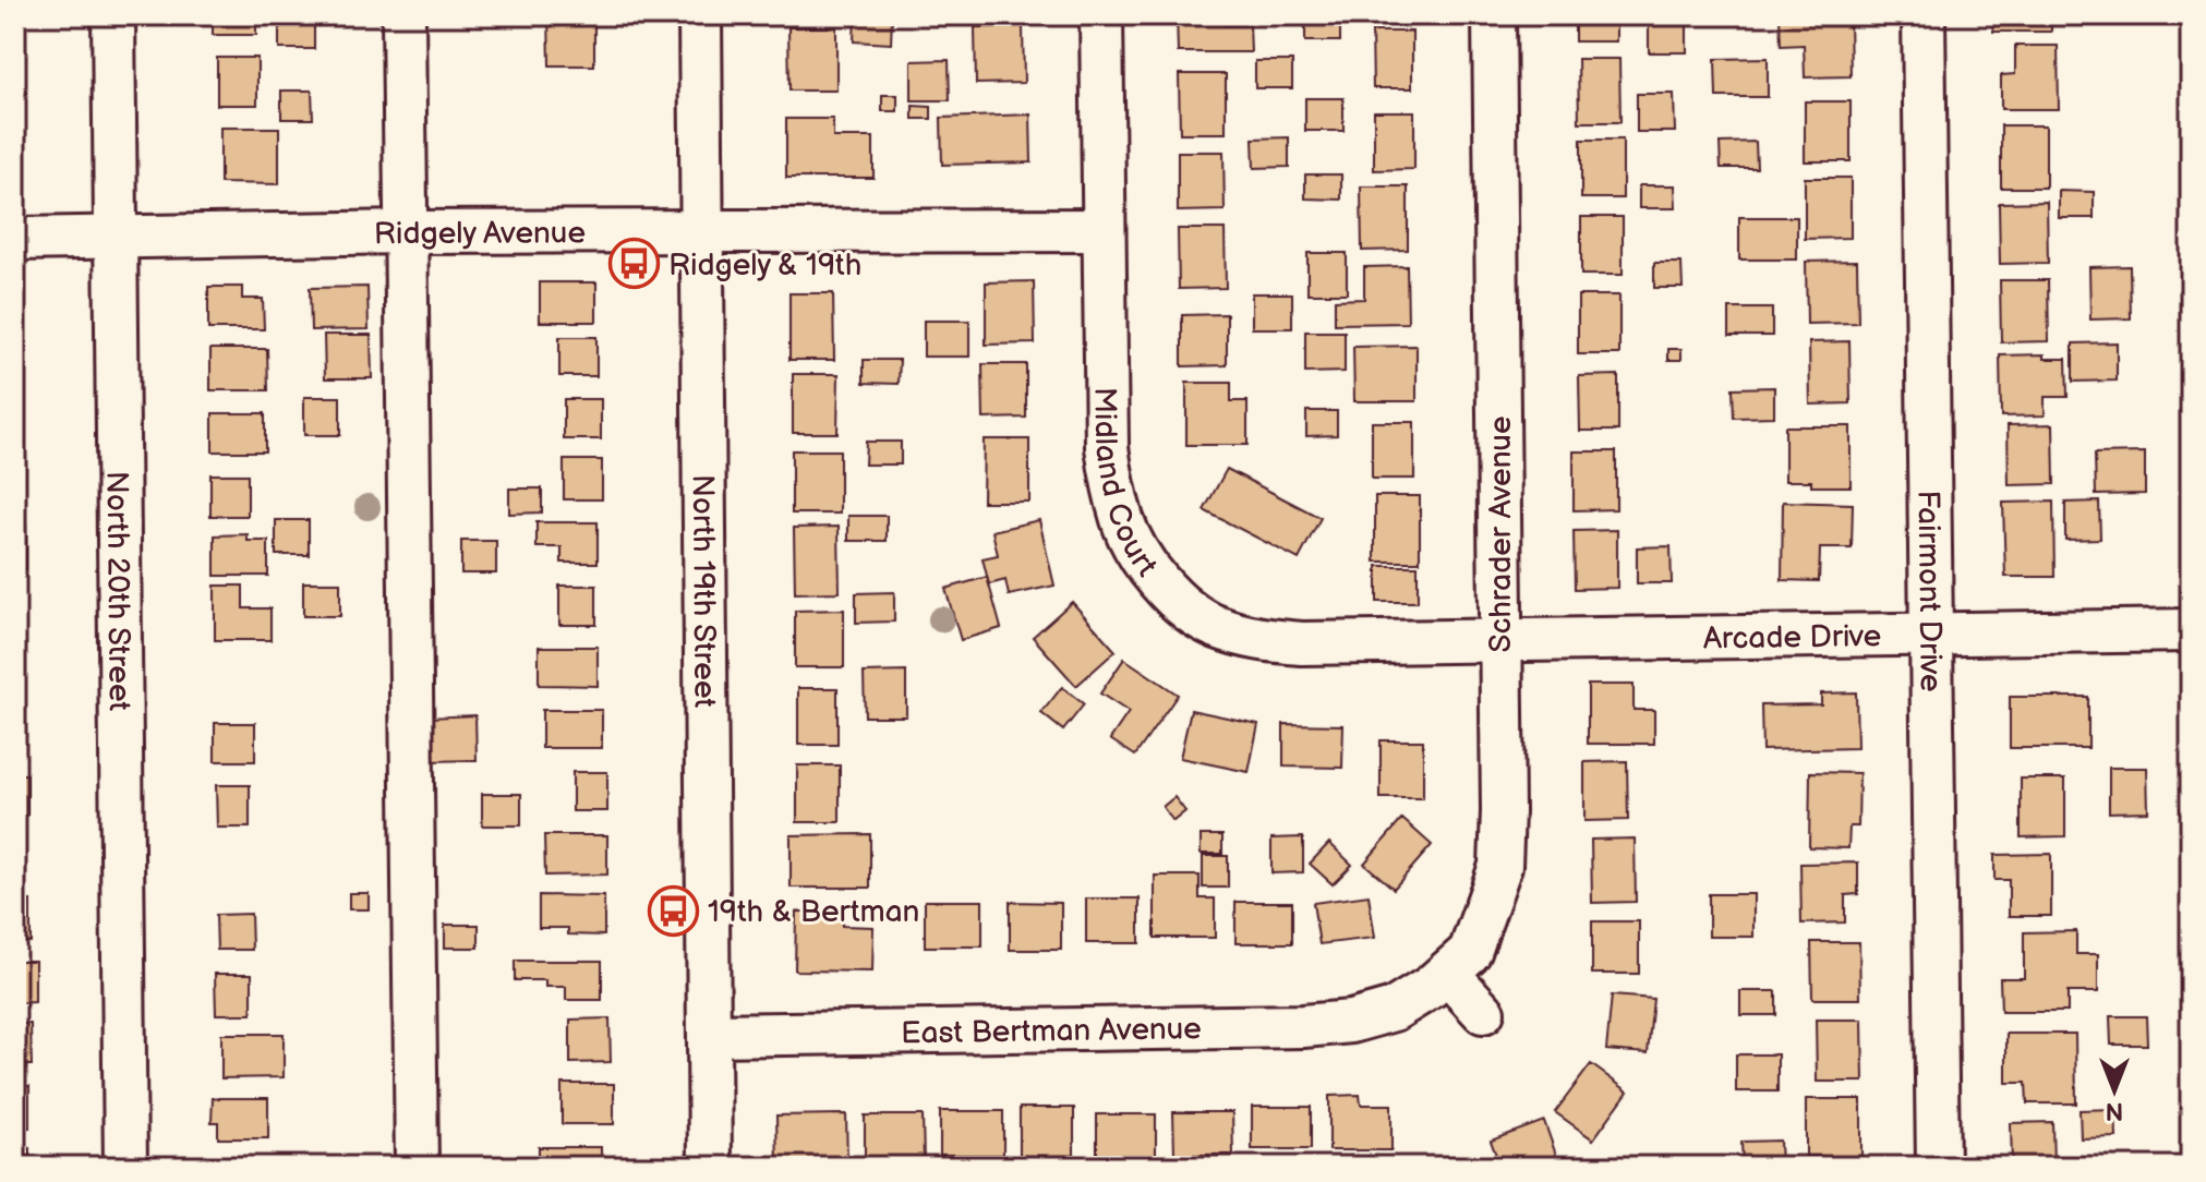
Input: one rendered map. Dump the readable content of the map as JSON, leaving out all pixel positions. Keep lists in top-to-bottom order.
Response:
{
  "streets": {
    "street": [
      "Ridgely Avenue",
      "Midland Court",
      "Schrader Avenue",
      "North 20th Street",
      "North 19th Street",
      "Fairmont Drive",
      "Arcade Drive",
      "East Bertman Avenue"
    ]
  },
  "crossings": [
    ["Ridgely Avenue", "Midland Court"],
    ["Ridgely Avenue", "North 20th Street"],
    ["Ridgely Avenue", "North 19th Street"],
    ["Midland Court", "Schrader Avenue"],
    ["Midland Court", "Arcade Drive"],
    ["Schrader Avenue", "Arcade Drive"],
    ["Schrader Avenue", "East Bertman Avenue"],
    ["North 19th Street", "East Bertman Avenue"],
    ["Fairmont Drive", "Arcade Drive"]
  ],
  "places": {
    "bus stop": ["Ridgely & 19th", "19th & Bertman"]
  },
  "north": "bottom"
}
